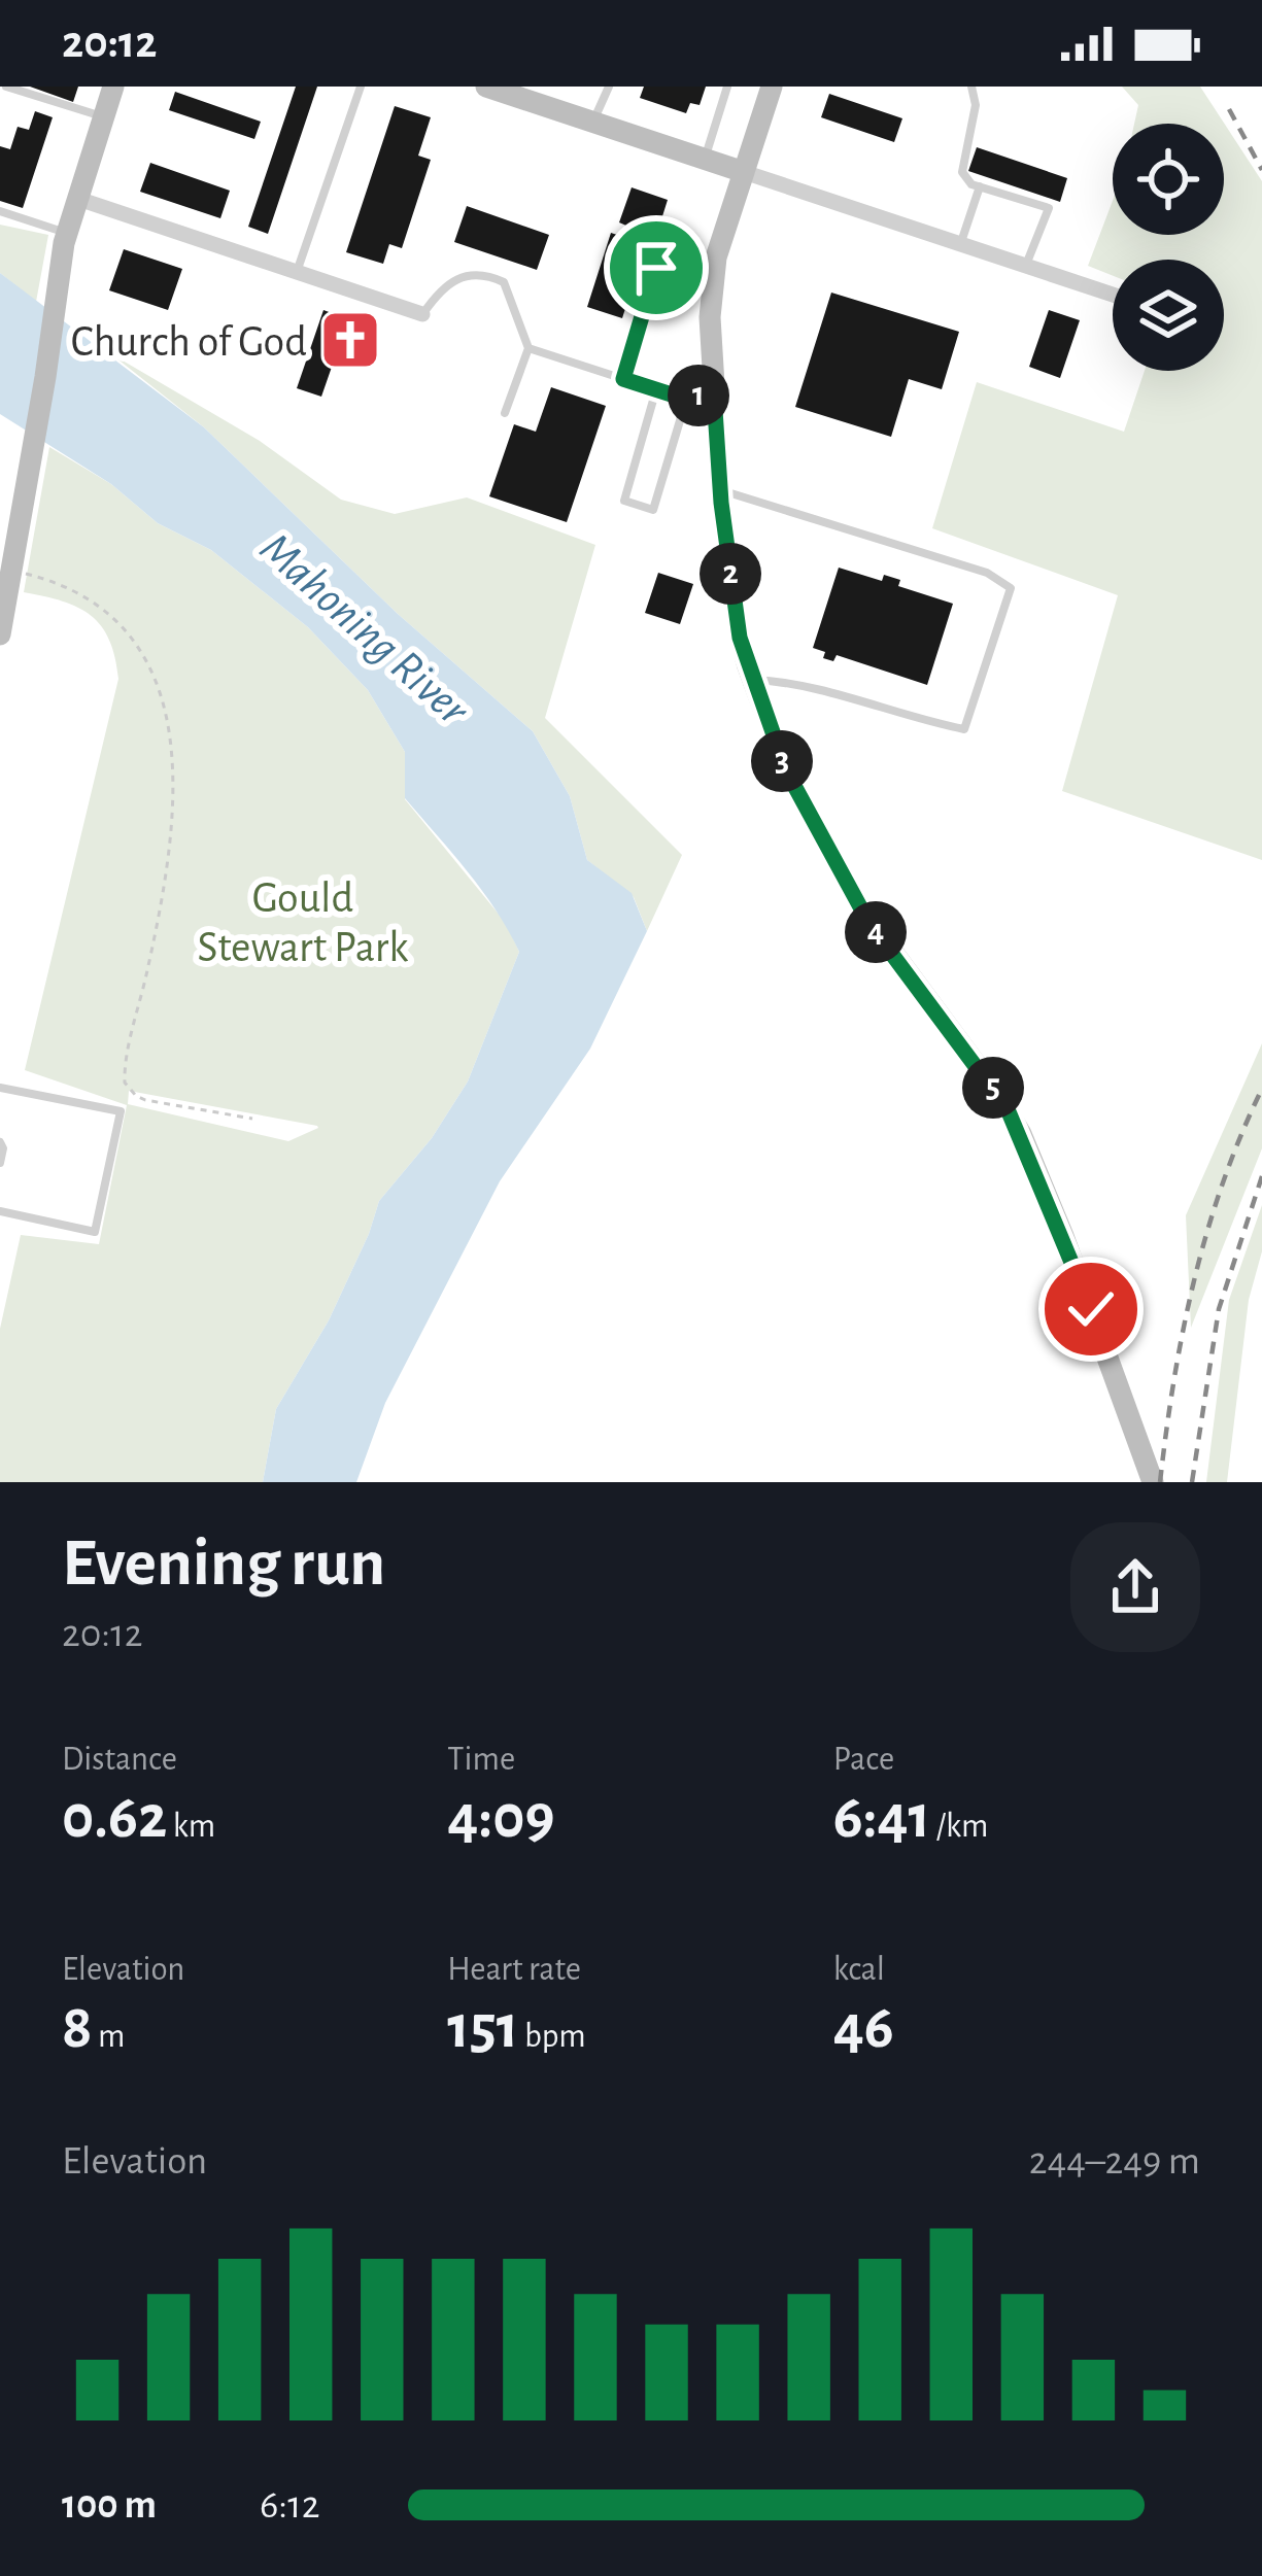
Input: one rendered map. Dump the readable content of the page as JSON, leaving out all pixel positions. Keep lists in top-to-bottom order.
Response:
{
  "water": ["Mahoning River"],
  "parks": ["Gould Stewart Park"],
  "places": {
    "church": ["Church of God"]
  },
  "page": {
    "status": "20:12",
    "pins": [
      "1",
      "2",
      "3",
      "4",
      "5"
    ],
    "heading": ["Evening run", "20:12"],
    "stats": [
      ["Distance", "0.62 km"],
      ["Time", "4:09"],
      ["Pace", "6:41 /km"],
      ["Elevation", "8 m"],
      ["Heart rate", "151 bpm"],
      ["kcal", "46"]
    ],
    "chart": ["Elevation", "244–249 m"],
    "list": [
      {
        "name": "100 m",
        "note": "6:12"
      }
    ]
  }
}
